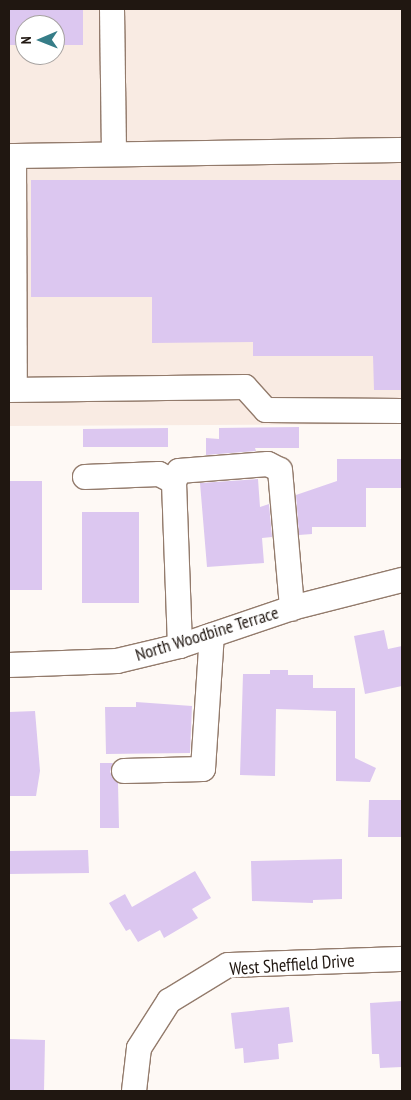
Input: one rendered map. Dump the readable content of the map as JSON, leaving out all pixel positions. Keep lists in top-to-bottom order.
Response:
{
  "streets": {
    "street": ["North Woodbine Terrace", "West Sheffield Drive"]
  },
  "north": "left"
}
